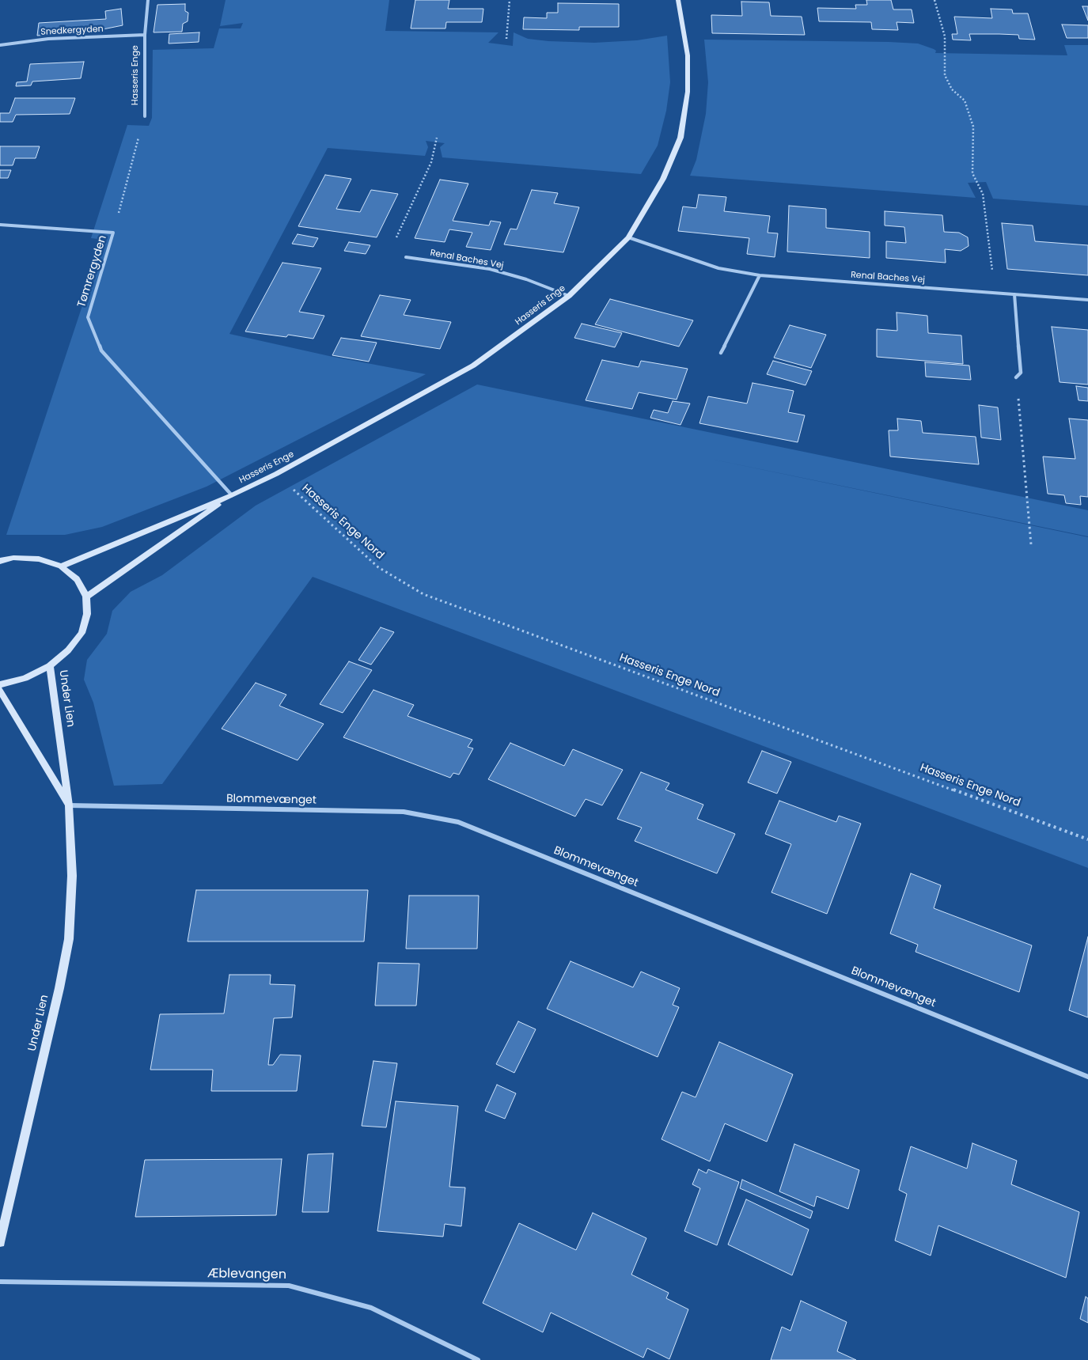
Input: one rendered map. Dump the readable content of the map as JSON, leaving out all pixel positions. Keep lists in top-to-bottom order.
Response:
{
  "streets": {
    "street": [
      "Snedkergyden",
      "Hasseris Enge",
      "Renal Baches Vej",
      "Tømrergyden",
      "Under Lien",
      "Blommevænget",
      "Æblevangen"
    ],
    "path": ["Hasseris Enge Nord"]
  },
  "crossings": [
    ["Snedkergyden", "Hasseris Enge"],
    ["Hasseris Enge", "Renal Baches Vej"],
    ["Hasseris Enge", "Tømrergyden"],
    ["Hasseris Enge", "Hasseris Enge Nord"],
    ["Under Lien", "Blommevænget"]
  ]
}
